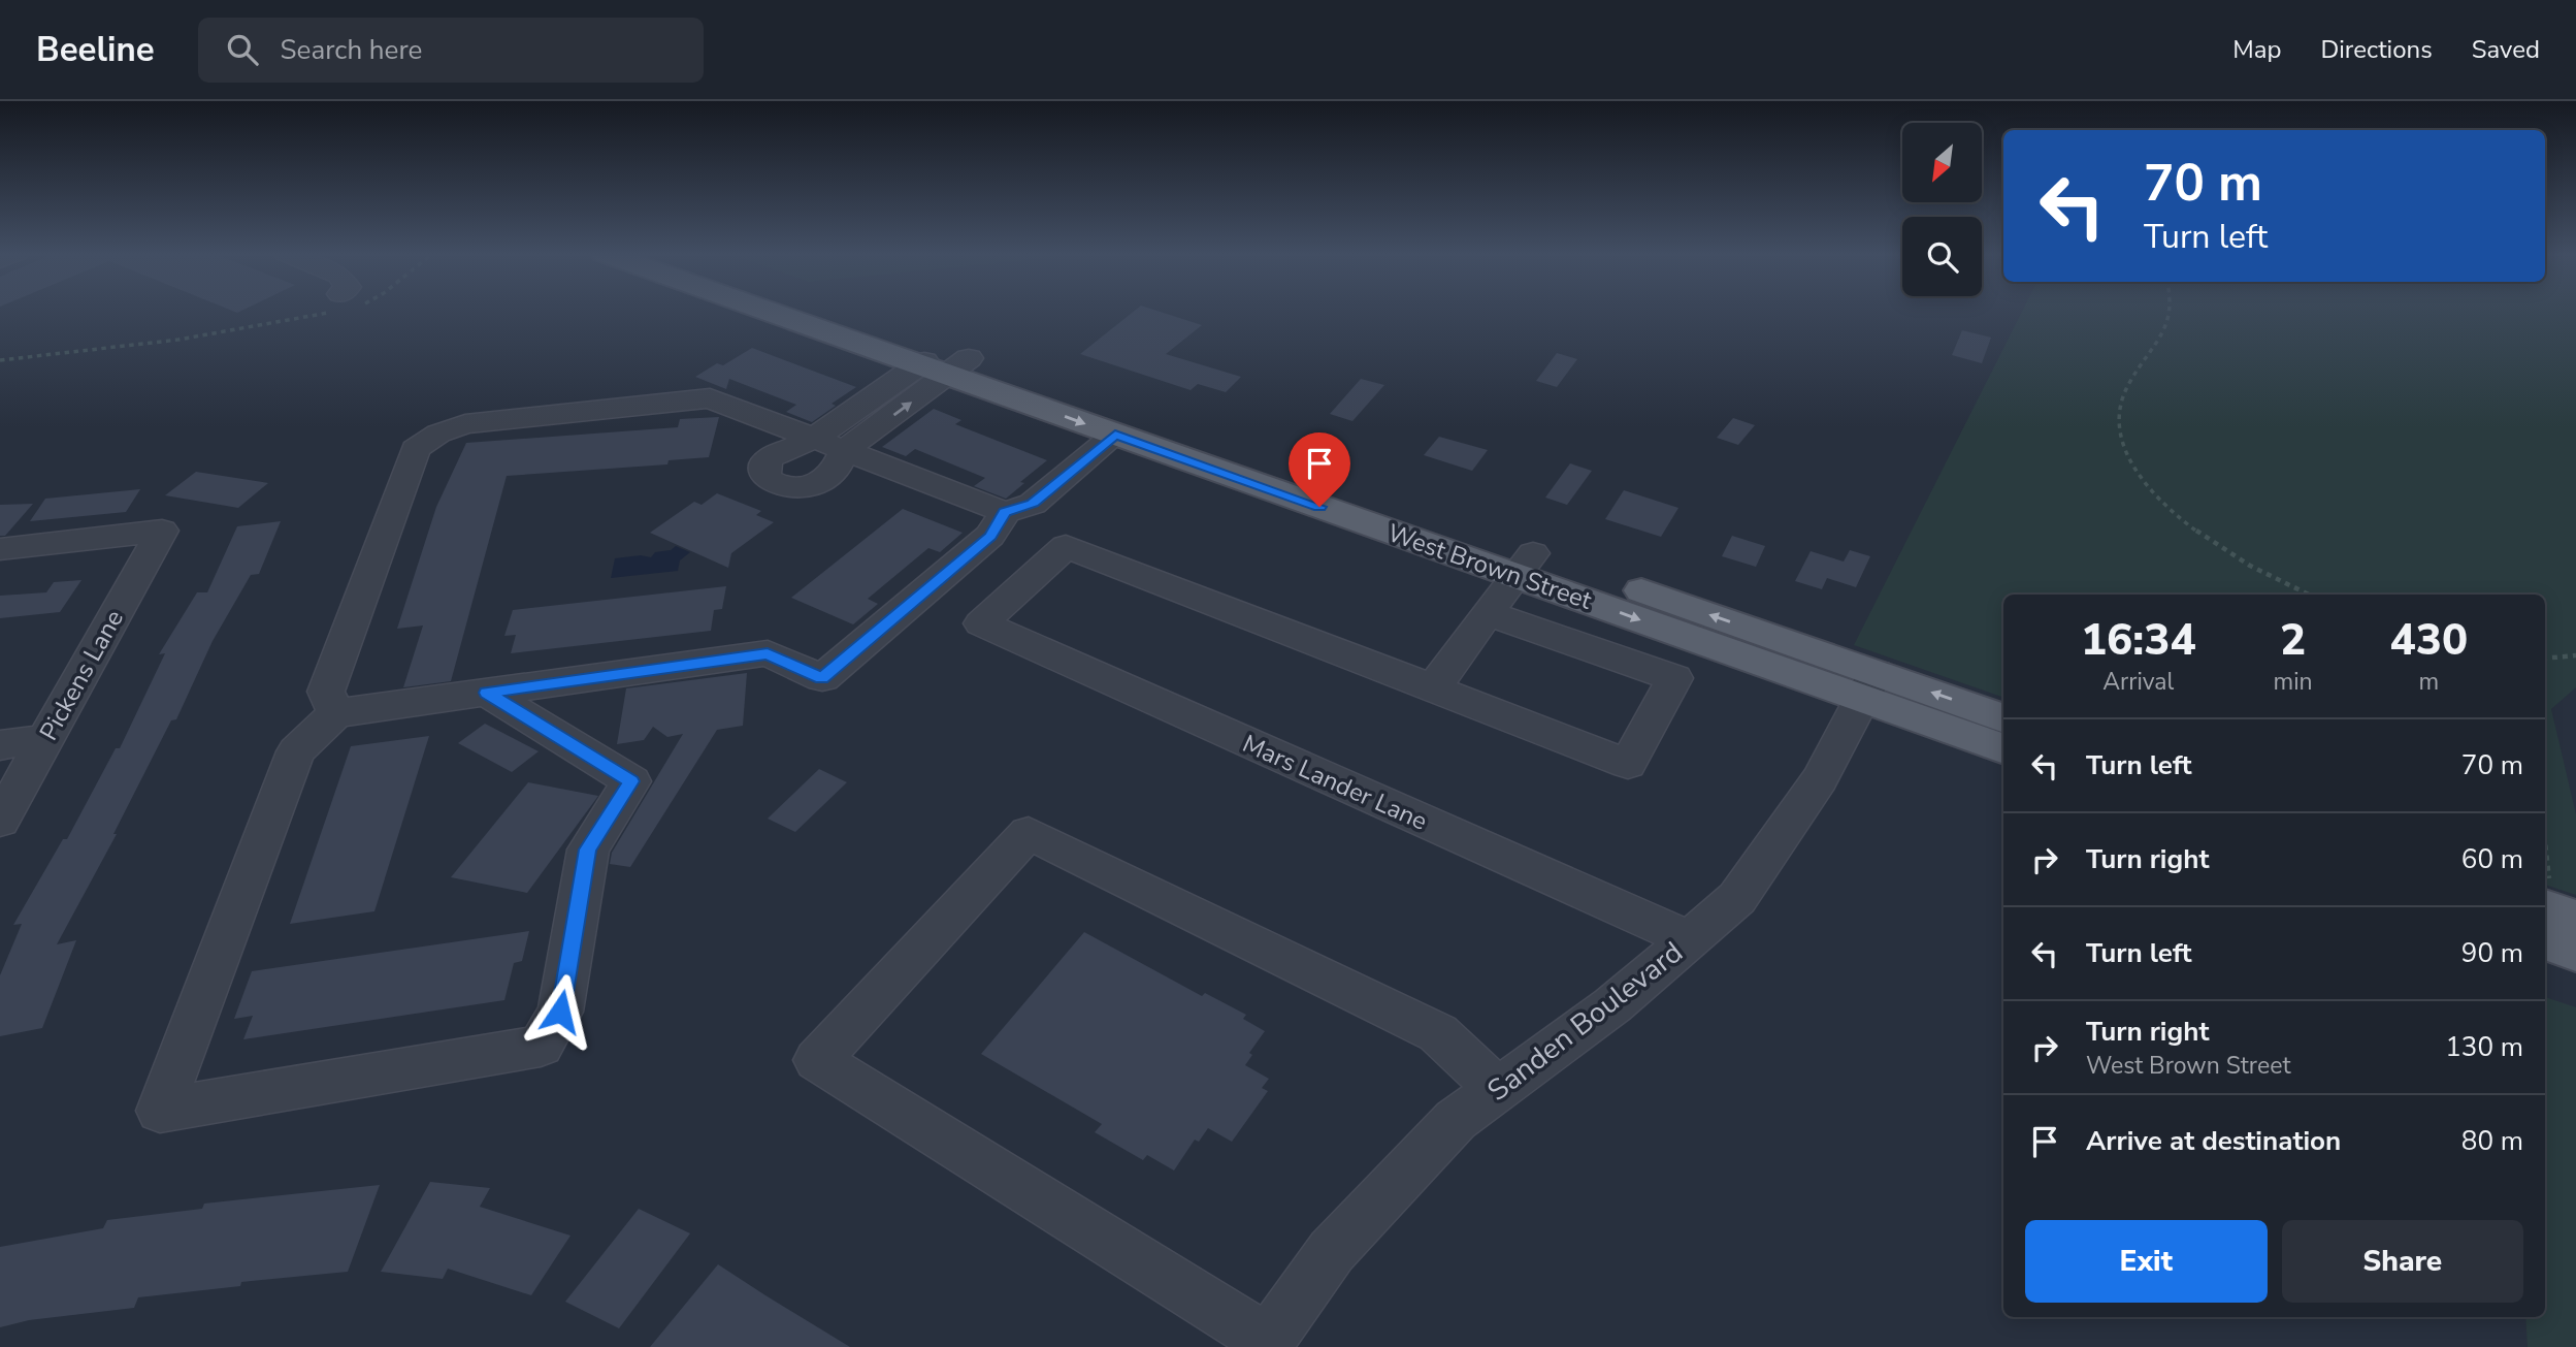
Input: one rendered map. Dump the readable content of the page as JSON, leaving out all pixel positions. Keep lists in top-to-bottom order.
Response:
{
  "streets": {
    "main road": ["West Brown Street"],
    "street": ["Pickens Lane", "Mars Lander Lane", "Sanden Boulevard"]
  },
  "crossings": [
    ["West Brown Street", "Sanden Boulevard"],
    ["Mars Lander Lane", "Sanden Boulevard"]
  ],
  "north": "bottom left",
  "page": {
    "header": "Beeline",
    "search": "Search here",
    "nav": ["Map", "Directions", "Saved"],
    "turn": ["70 m", "Turn left"],
    "eta": [
      "16:34",
      "Arrival",
      "2",
      "min",
      "430",
      "m"
    ],
    "list": [
      {
        "name": "Turn left",
        "value": "70 m"
      },
      {
        "name": "Turn right",
        "value": "60 m"
      },
      {
        "name": "Turn left",
        "value": "90 m"
      },
      {
        "name": "Turn right",
        "note": "West Brown Street",
        "value": "130 m"
      },
      {
        "name": "Arrive at destination",
        "value": "80 m"
      }
    ],
    "buttons": ["Exit", "Share"]
  }
}
